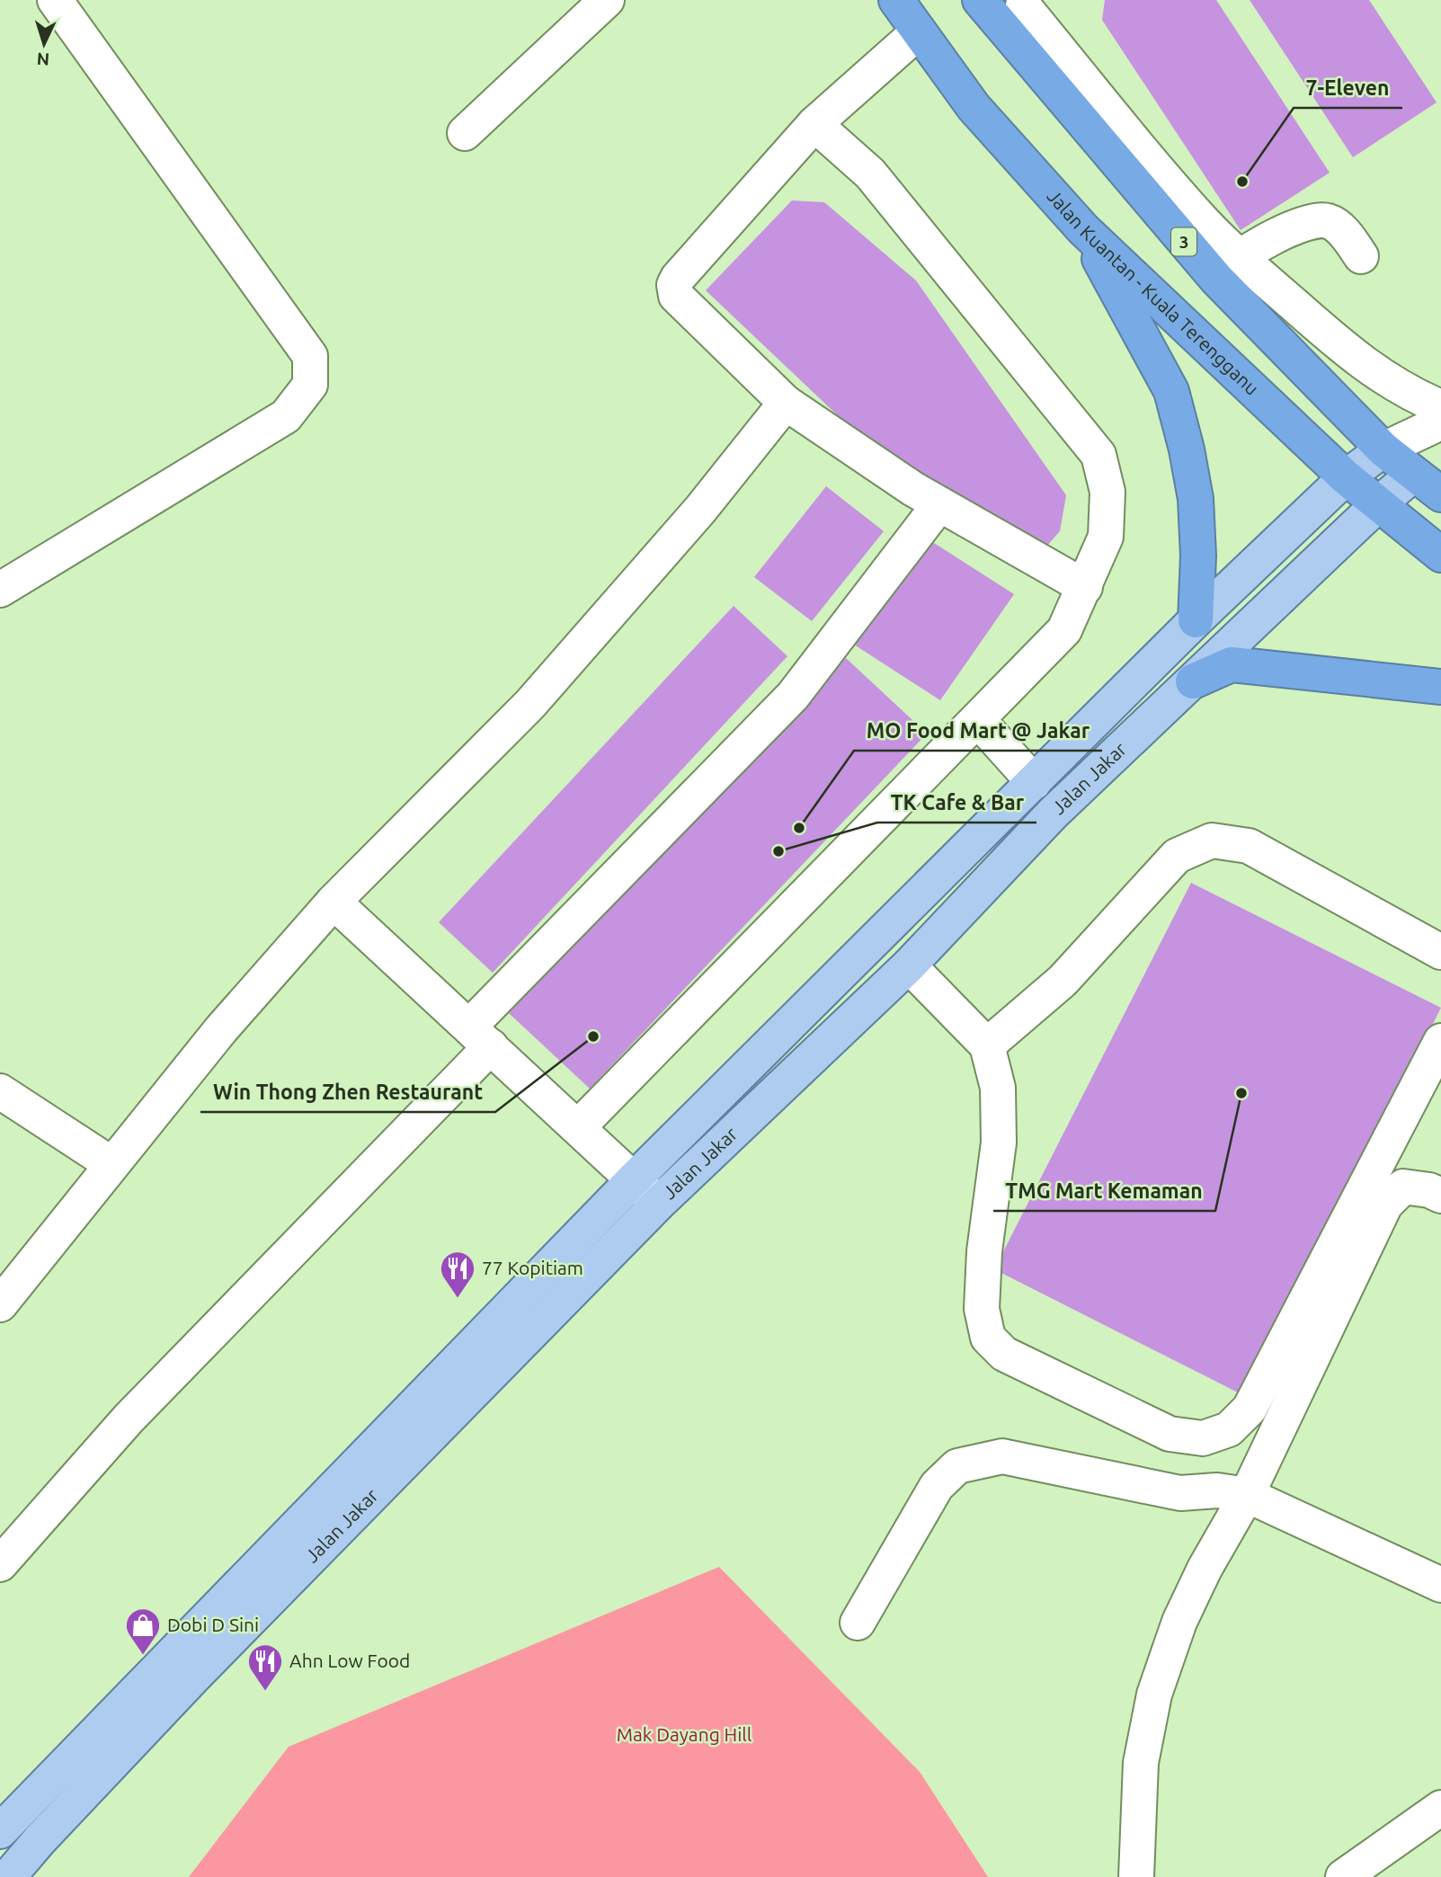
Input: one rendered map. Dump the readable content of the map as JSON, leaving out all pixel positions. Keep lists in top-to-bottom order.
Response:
{
  "streets": {
    "highway": ["3", "Jalan Kuantan - Kuala Terengganu"],
    "main road": ["Jalan Jakar"]
  },
  "crossings": [
    ["3", "Jalan Jakar"],
    ["Jalan Kuantan - Kuala Terengganu", "Jalan Jakar"]
  ],
  "parks": ["Mak Dayang Hill"],
  "places": {
    "other": [
      "7-Eleven",
      "MO Food Mart @ Jakar",
      "TK Cafe & Bar",
      "Win Thong Zhen Restaurant",
      "TMG Mart Kemaman"
    ],
    "restaurant": ["77 Kopitiam", "Ahn Low Food"],
    "shop": ["Dobi D Sini"]
  },
  "north": "bottom"
}
